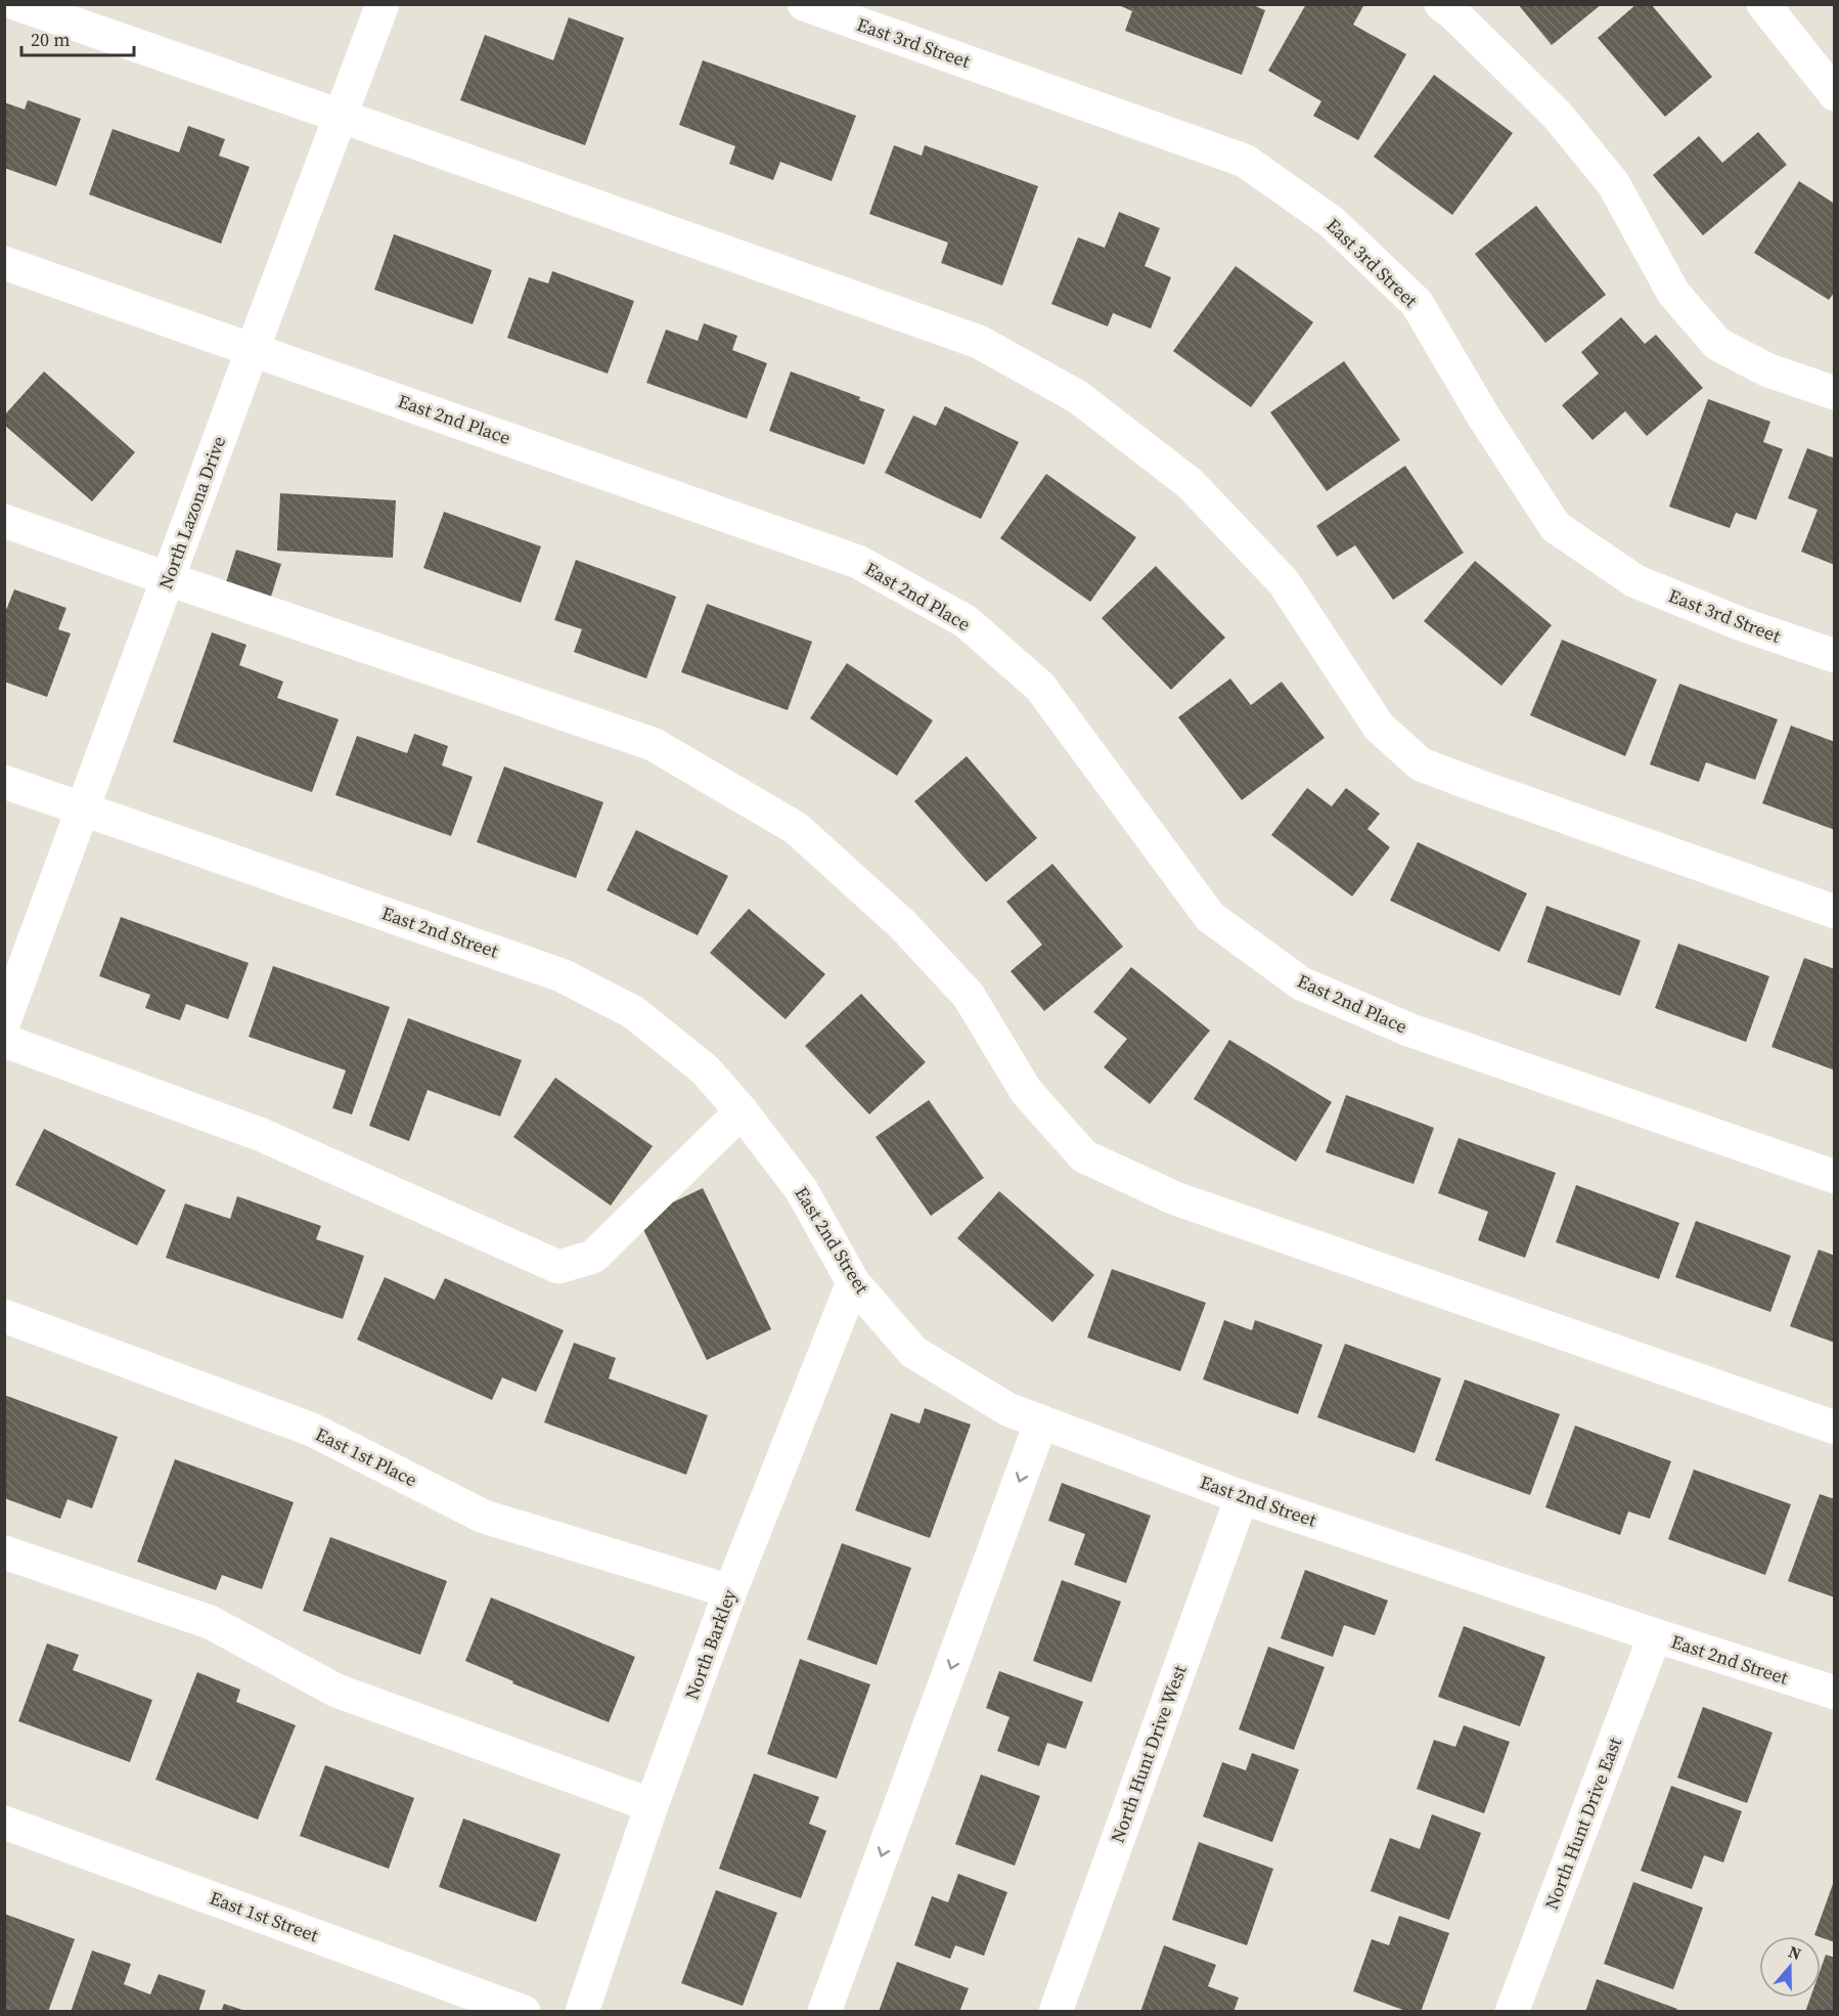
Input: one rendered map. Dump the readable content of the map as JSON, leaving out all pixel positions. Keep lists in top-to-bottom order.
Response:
{
  "streets": {
    "street": [
      "East 3rd Street",
      "East 2nd Place",
      "North Lazona Drive",
      "East 2nd Street",
      "East 1st Place",
      "North Barkley",
      "North Hunt Drive West",
      "North Hunt Drive East",
      "East 1st Street"
    ]
  },
  "crossings": [
    ["East 2nd Place", "North Lazona Drive"],
    ["North Lazona Drive", "East 2nd Street"],
    ["East 2nd Street", "North Barkley"],
    ["East 2nd Street", "North Hunt Drive West"],
    ["East 2nd Street", "North Hunt Drive East"],
    ["East 1st Place", "North Barkley"]
  ],
  "scale_bar": "20 m",
  "north": "top"
}
